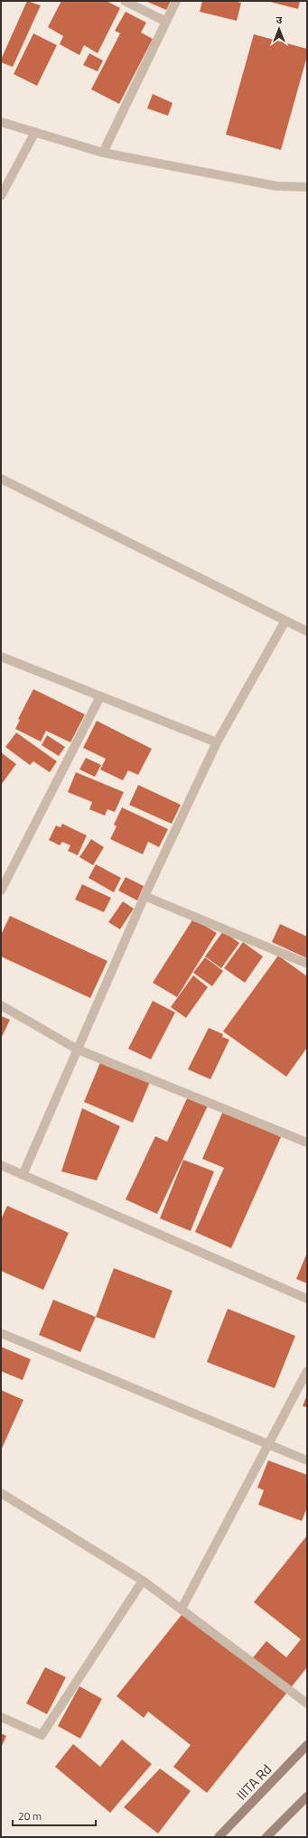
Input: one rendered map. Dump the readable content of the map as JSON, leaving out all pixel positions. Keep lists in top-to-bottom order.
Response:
{
  "streets": {
    "main road": ["IIITA Rd"]
  },
  "scale_bar": "20 m",
  "north": "top"
}
